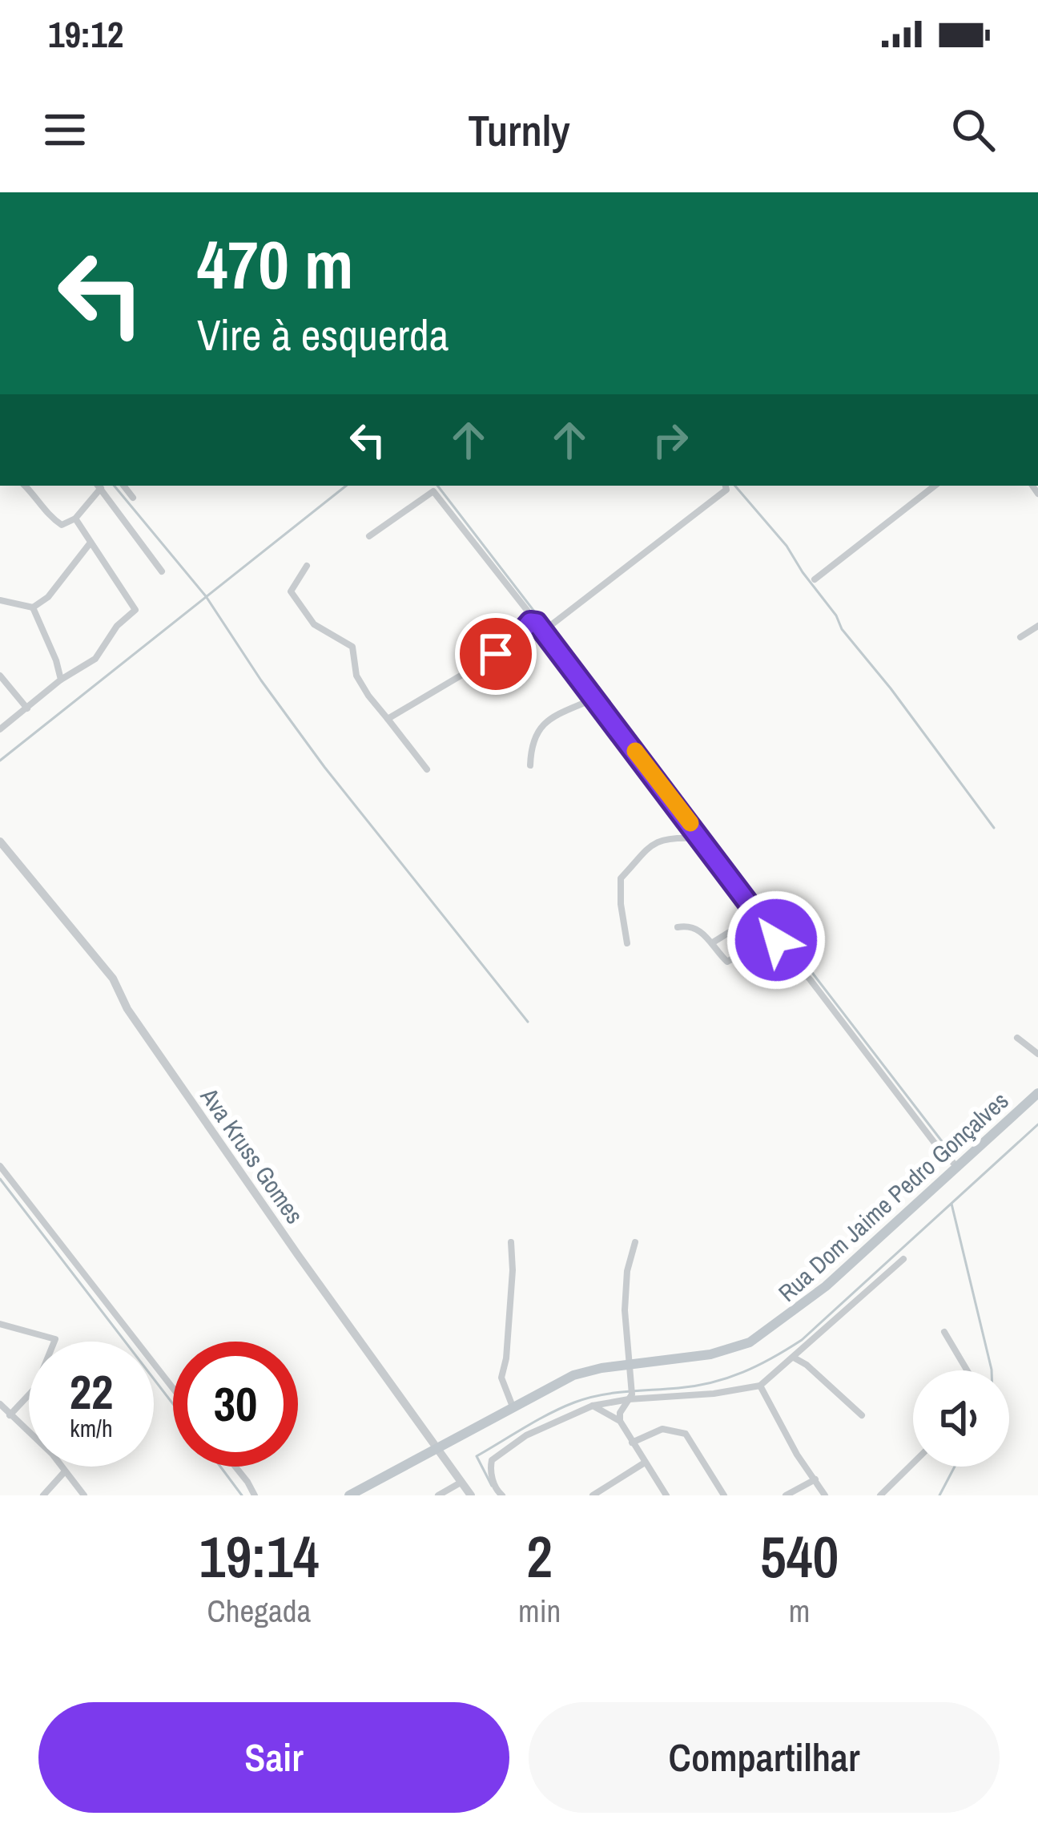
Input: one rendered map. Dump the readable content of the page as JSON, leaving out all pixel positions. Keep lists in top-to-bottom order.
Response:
{
  "streets": {
    "main road": ["Rua Dom Jaime Pedro Gonçalves"],
    "street": ["Ava Kruss Gomes"]
  },
  "crossings": [
    ["Ava Kruss Gomes", "Rua Dom Jaime Pedro Gonçalves"]
  ],
  "page": {
    "status": "19:12",
    "header": "Turnly",
    "turn": ["470 m", "Vire à esquerda"],
    "speed": "22 km/h",
    "limit": "30",
    "eta": [
      "19:14",
      "Chegada",
      "2",
      "min",
      "540",
      "m"
    ],
    "buttons": ["Sair", "Compartilhar"]
  }
}
